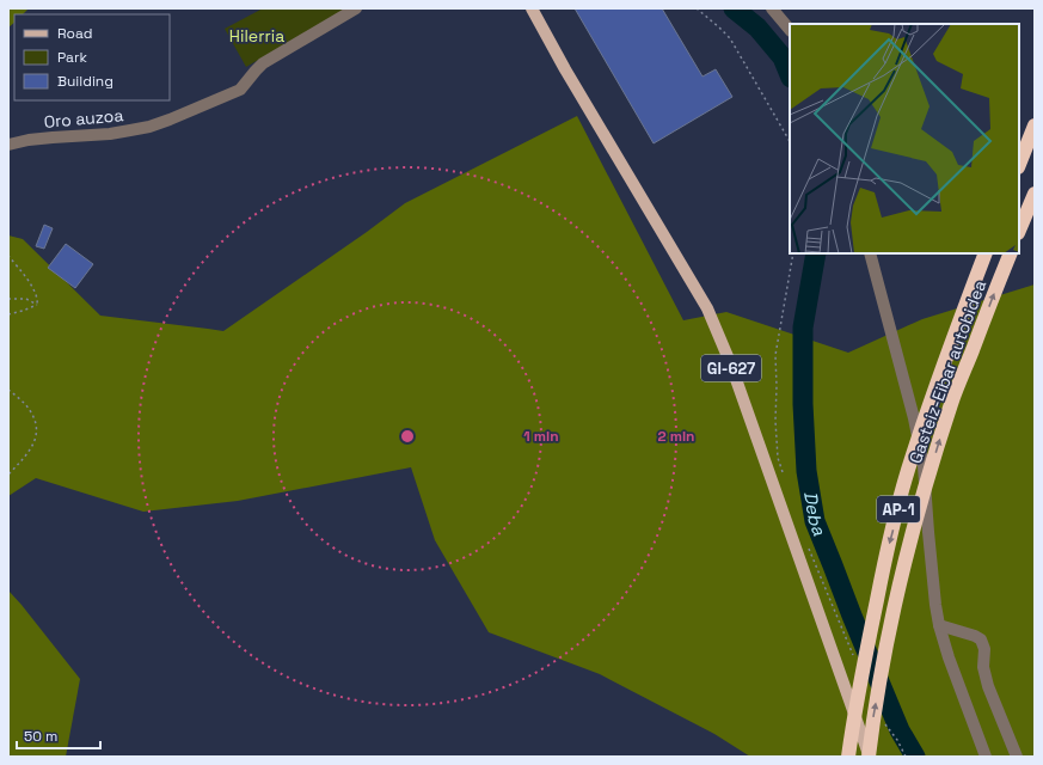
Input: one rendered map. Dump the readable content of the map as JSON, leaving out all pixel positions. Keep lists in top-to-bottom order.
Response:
{
  "streets": {
    "highway": ["Gasteiz-Eibar autobidea", "AP-1"],
    "main road": ["GI-627"],
    "street": ["Oro auzoa"]
  },
  "crossings": [
    ["GI-627", "Gasteiz-Eibar autobidea"]
  ],
  "water": ["Deba"],
  "parks": ["Hilerria"],
  "legend": ["Road", "Park", "Building"],
  "scale_bar": "50 m",
  "rings": ["1 min", "2 min"]
}
